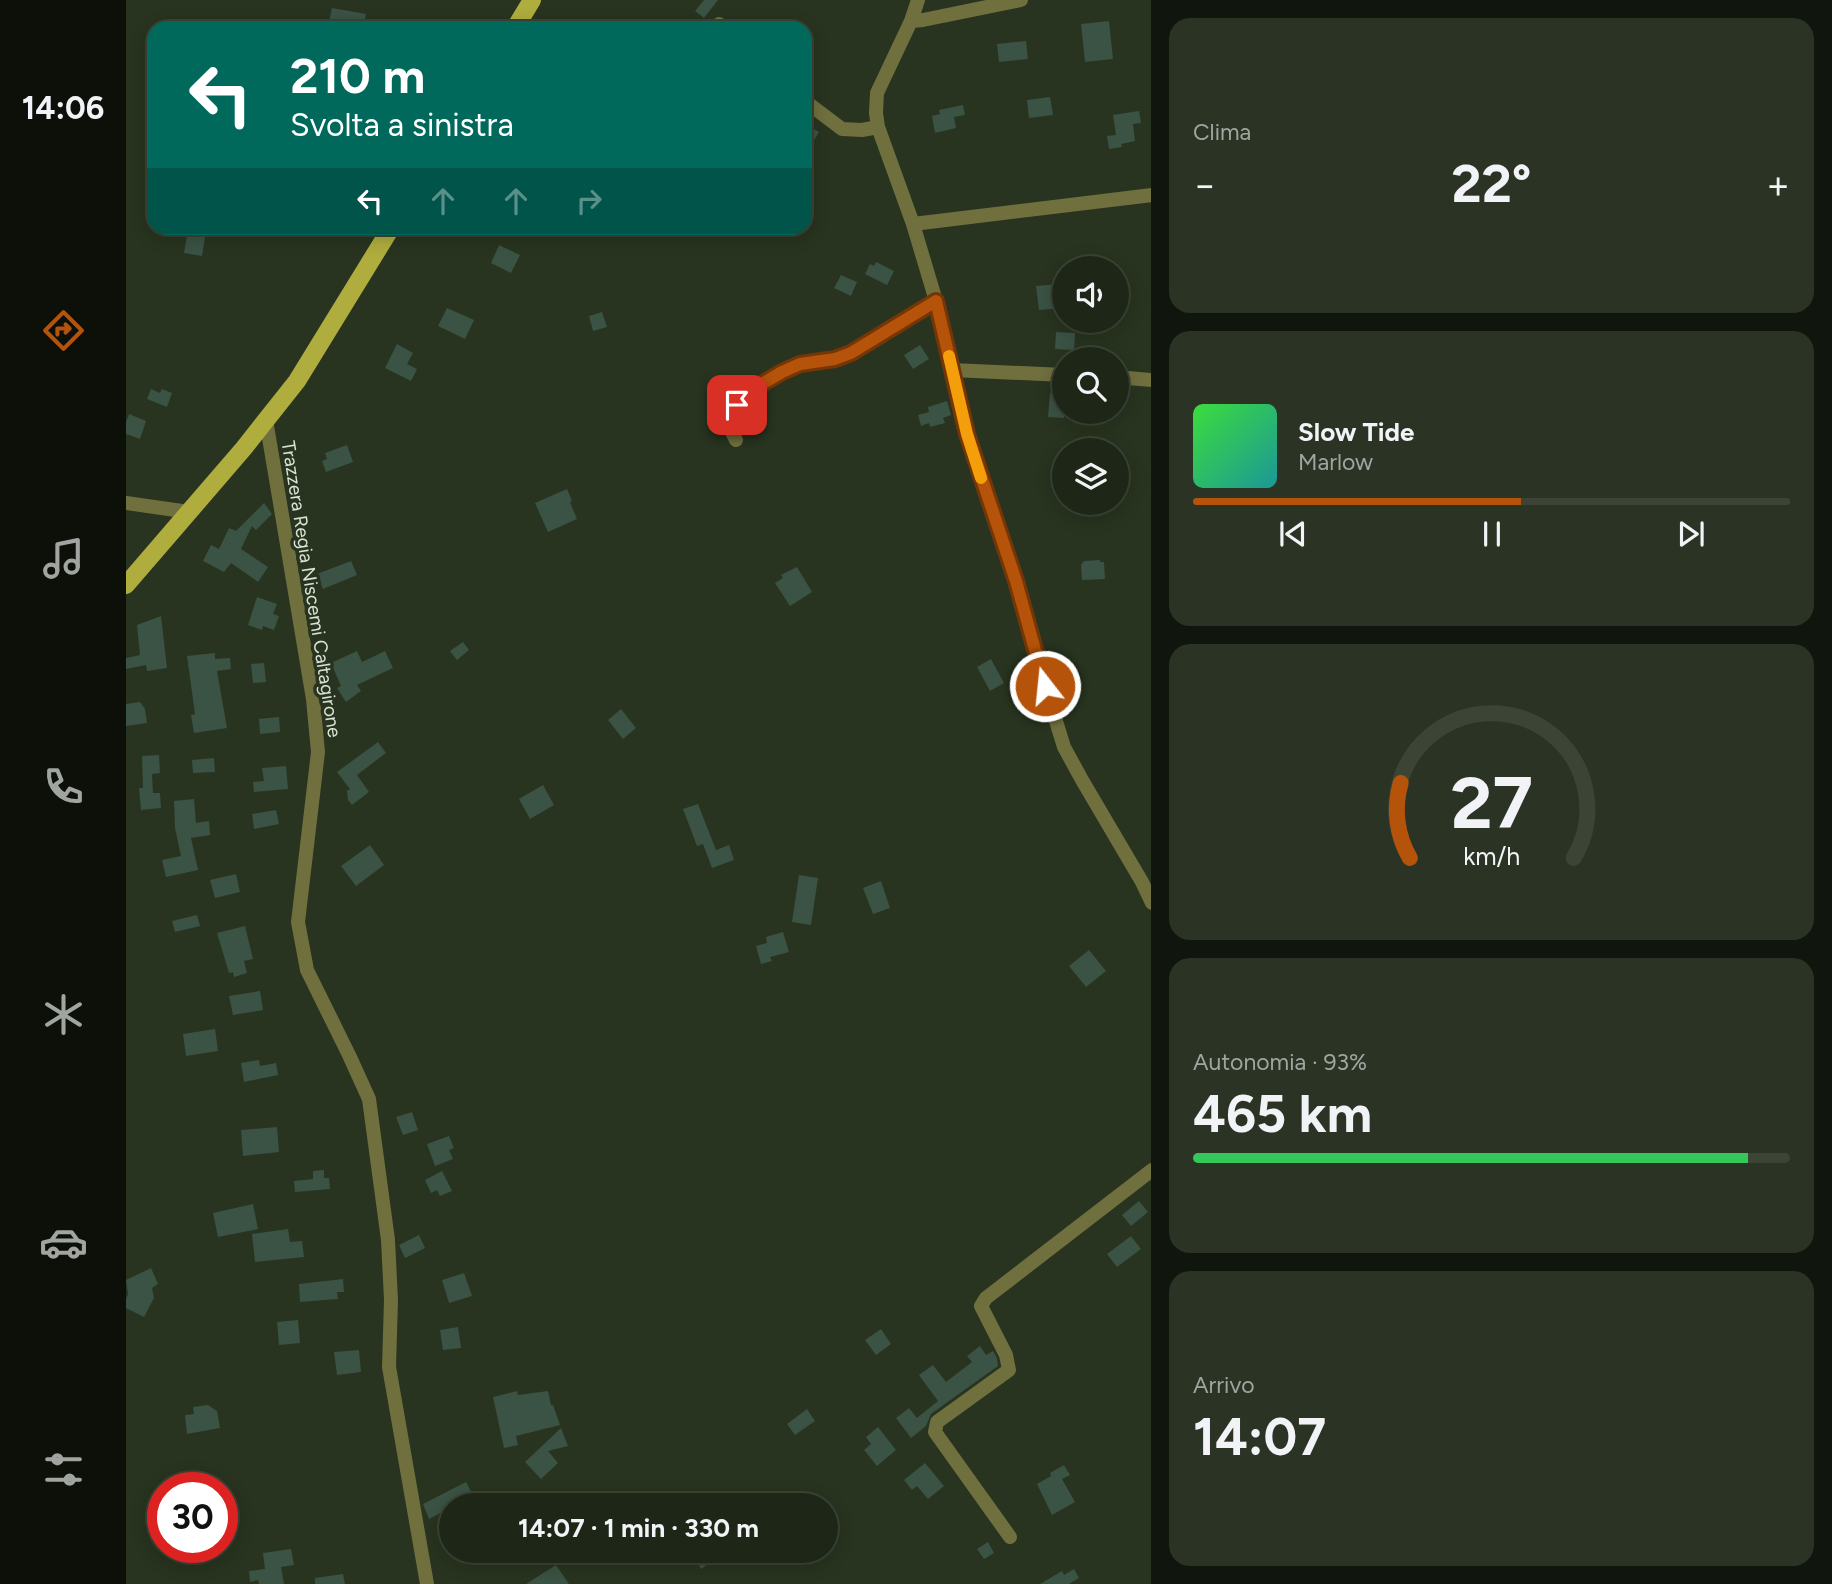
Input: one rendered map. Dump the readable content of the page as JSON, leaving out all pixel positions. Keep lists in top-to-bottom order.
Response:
{
  "streets": {
    "street": ["Trazzera Regia Niscemi Caltagirone"]
  },
  "page": {
    "tabs": "14:06",
    "tile": [
      "Clima",
      ["Autonomia · 93%", "465 km"],
      ["Arrivo", "14:07"]
    ],
    "turn": ["210 m", "Svolta a sinistra"],
    "heat": ["−", "22°", "+"],
    "song": ["Slow Tide", "Marlow"],
    "limit": "30",
    "trip": "14:07 · 1 min · 330 m",
    "gauge": ["27", "km/h"]
  }
}
